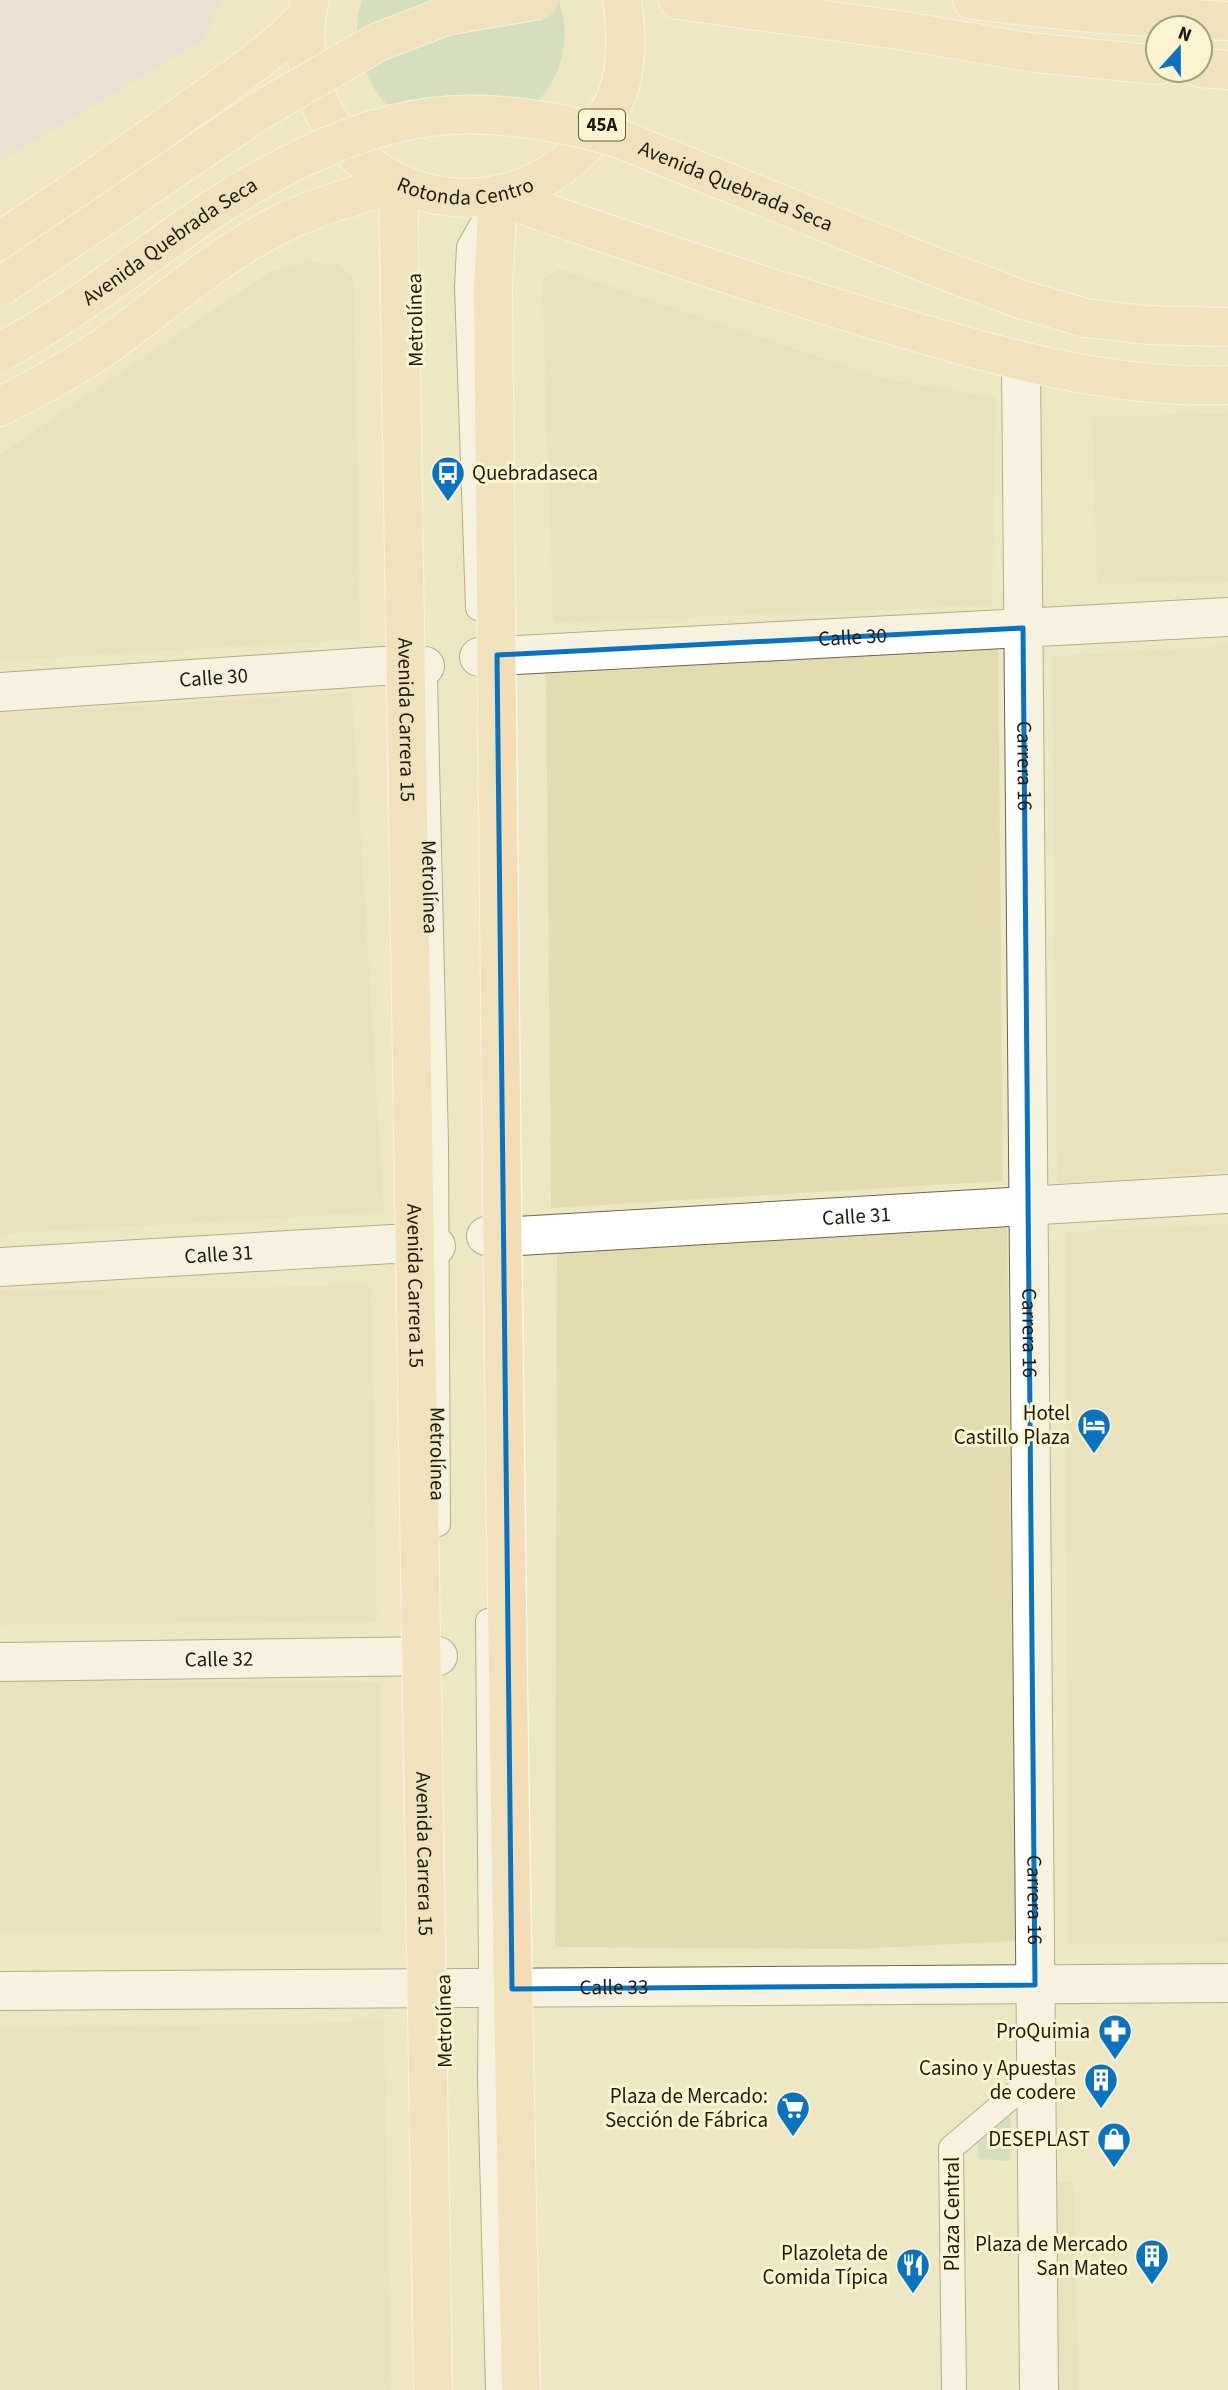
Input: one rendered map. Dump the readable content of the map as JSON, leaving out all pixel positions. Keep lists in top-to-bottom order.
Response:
{
  "streets": {
    "main road": [
      "45A",
      "Rotonda Centro",
      "Avenida Quebrada Seca",
      "Avenida Carrera 15"
    ],
    "street": [
      "Calle 30",
      "Carrera 16",
      "Calle 31",
      "Calle 32",
      "Calle 33"
    ],
    "lane": ["Metrolínea", "Plaza Central"]
  },
  "crossings": [
    ["Rotonda Centro", "Avenida Carrera 15"],
    ["Metrolínea", "Avenida Carrera 15"],
    ["Metrolínea", "Calle 33"],
    ["Calle 30", "Avenida Carrera 15"],
    ["Calle 30", "Carrera 16"],
    ["Avenida Carrera 15", "Calle 31"],
    ["Avenida Carrera 15", "Calle 32"],
    ["Avenida Carrera 15", "Calle 33"],
    ["Carrera 16", "Calle 31"],
    ["Carrera 16", "Calle 33"],
    ["Carrera 16", "Plaza Central"]
  ],
  "places": {
    "bus stop": ["Quebradaseca"],
    "hotel": ["Hotel Castillo Plaza"],
    "pharmacy": ["ProQuimia"],
    "building": ["Casino y Apuestas de codere", "Plaza de Mercado San Mateo"],
    "supermarket": ["Plaza de Mercado: Sección de Fábrica"],
    "shop": ["DESEPLAST"],
    "restaurant": ["Plazoleta de Comida Típica"]
  },
  "north": "top"
}
